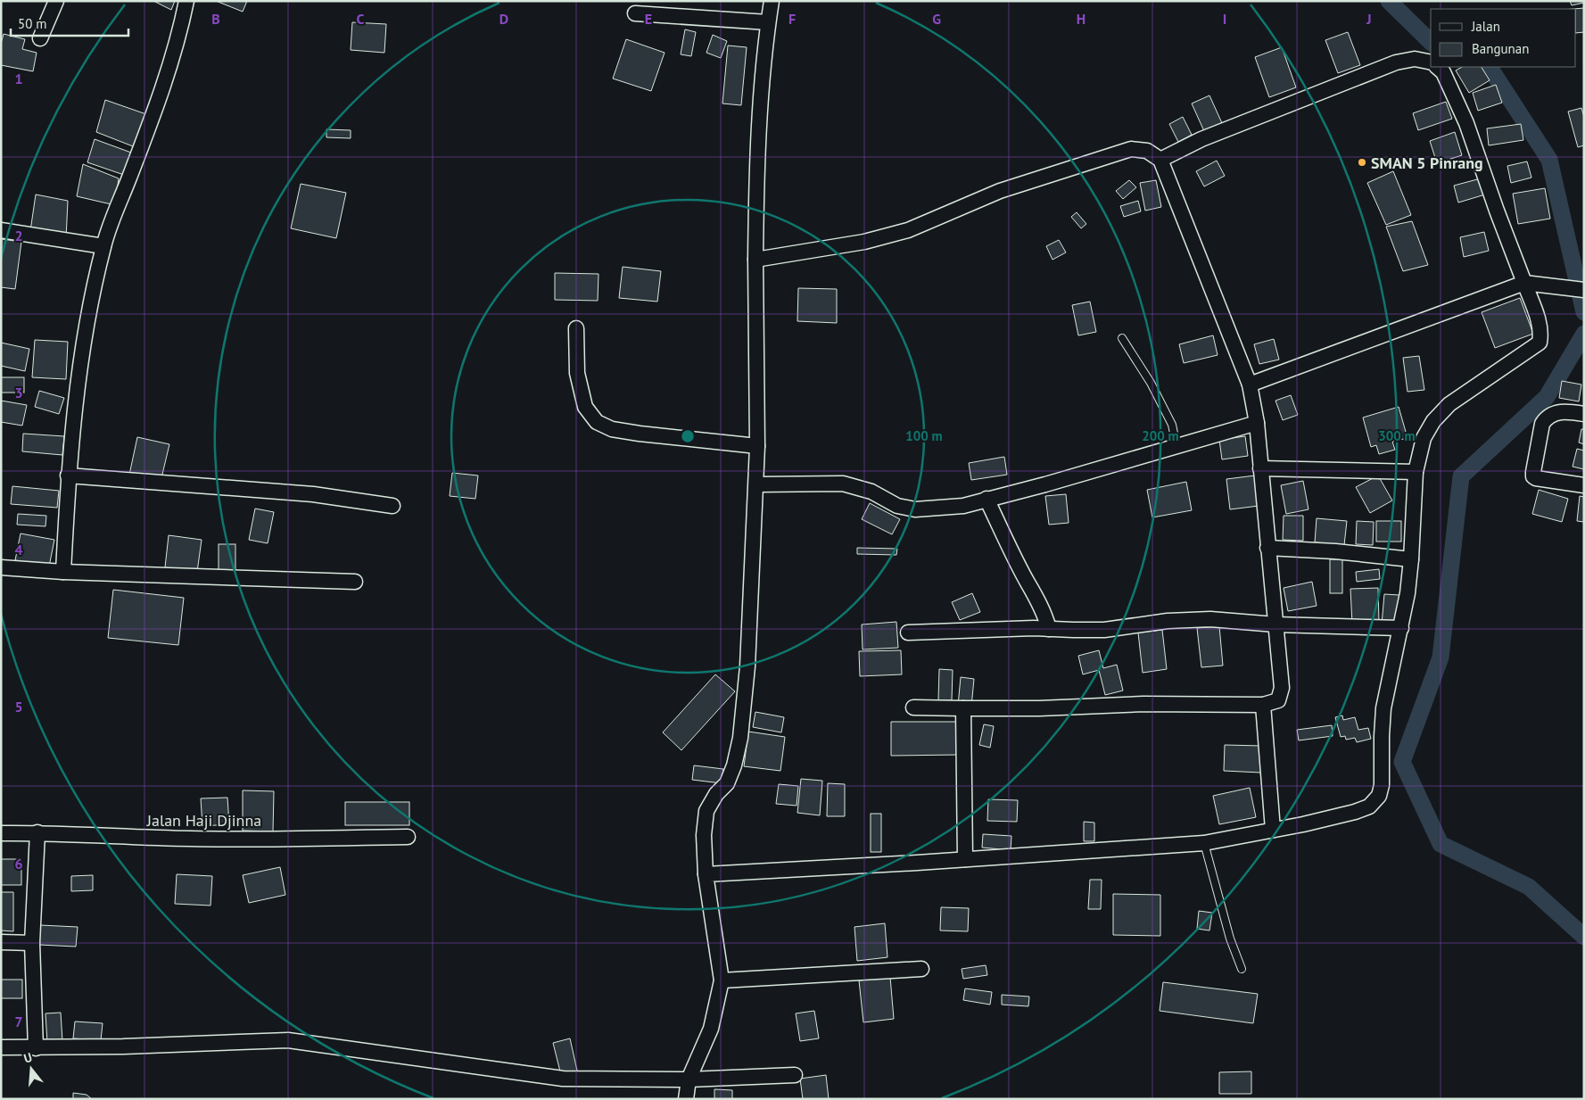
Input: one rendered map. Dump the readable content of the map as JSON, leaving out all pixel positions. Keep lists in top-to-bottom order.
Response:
{
  "streets": {
    "street": ["Jalan Haji Djinna"]
  },
  "places": ["SMAN 5 Pinrang"],
  "legend": ["Jalan", "Bangunan"],
  "scale_bar": "50 m",
  "north": "top",
  "grid": {
    "columns": [
      "B",
      "C",
      "D",
      "E",
      "F",
      "G",
      "H",
      "I",
      "J"
    ],
    "rows": [
      "1",
      "2",
      "3",
      "4",
      "5",
      "6",
      "7"
    ]
  },
  "rings": ["100 m", "200 m", "300 m"]
}
